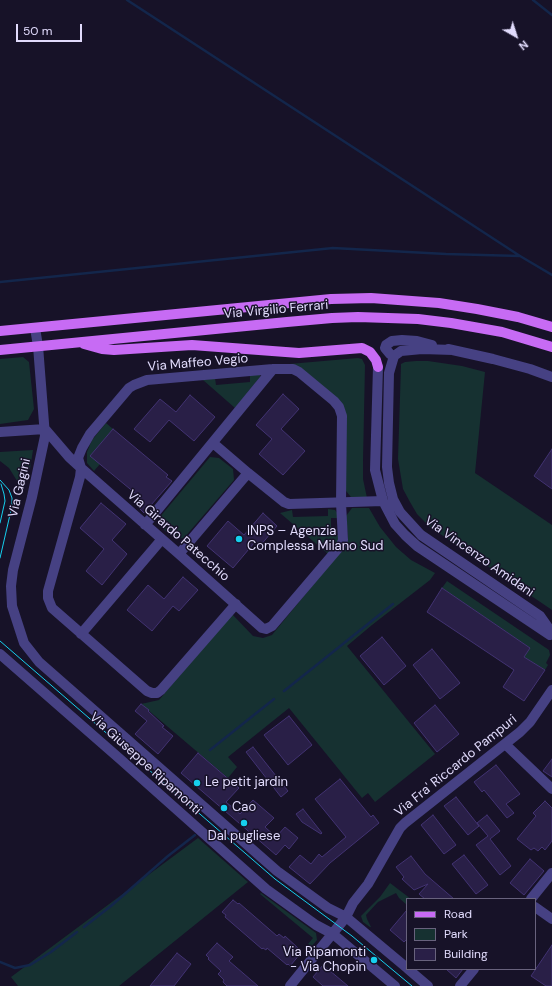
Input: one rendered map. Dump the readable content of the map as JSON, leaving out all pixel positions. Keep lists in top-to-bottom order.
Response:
{
  "streets": {
    "main road": ["Via Virgilio Ferrari"],
    "street": [
      "Via Maffeo Vegio",
      "Via Gagini",
      "Via Girardo Patecchio",
      "Via Vincenzo Amidani",
      "Via Giuseppe Ripamonti",
      "Via Fra' Riccardo Pampuri"
    ]
  },
  "crossings": [
    ["Via Virgilio Ferrari", "Via Gagini"],
    ["Via Maffeo Vegio", "Via Girardo Patecchio"],
    ["Via Gagini", "Via Girardo Patecchio"],
    ["Via Gagini", "Via Giuseppe Ripamonti"],
    ["Via Giuseppe Ripamonti", "Via Fra' Riccardo Pampuri"]
  ],
  "places": [
    "INPS – Agenzia Complessa Milano Sud",
    "Le petit jardin",
    "Cao",
    "Dal pugliese",
    "Via Ripamonti - Via Chopin"
  ],
  "legend": ["Road", "Park", "Building"],
  "scale_bar": "50 m",
  "north": "bottom right"
}
